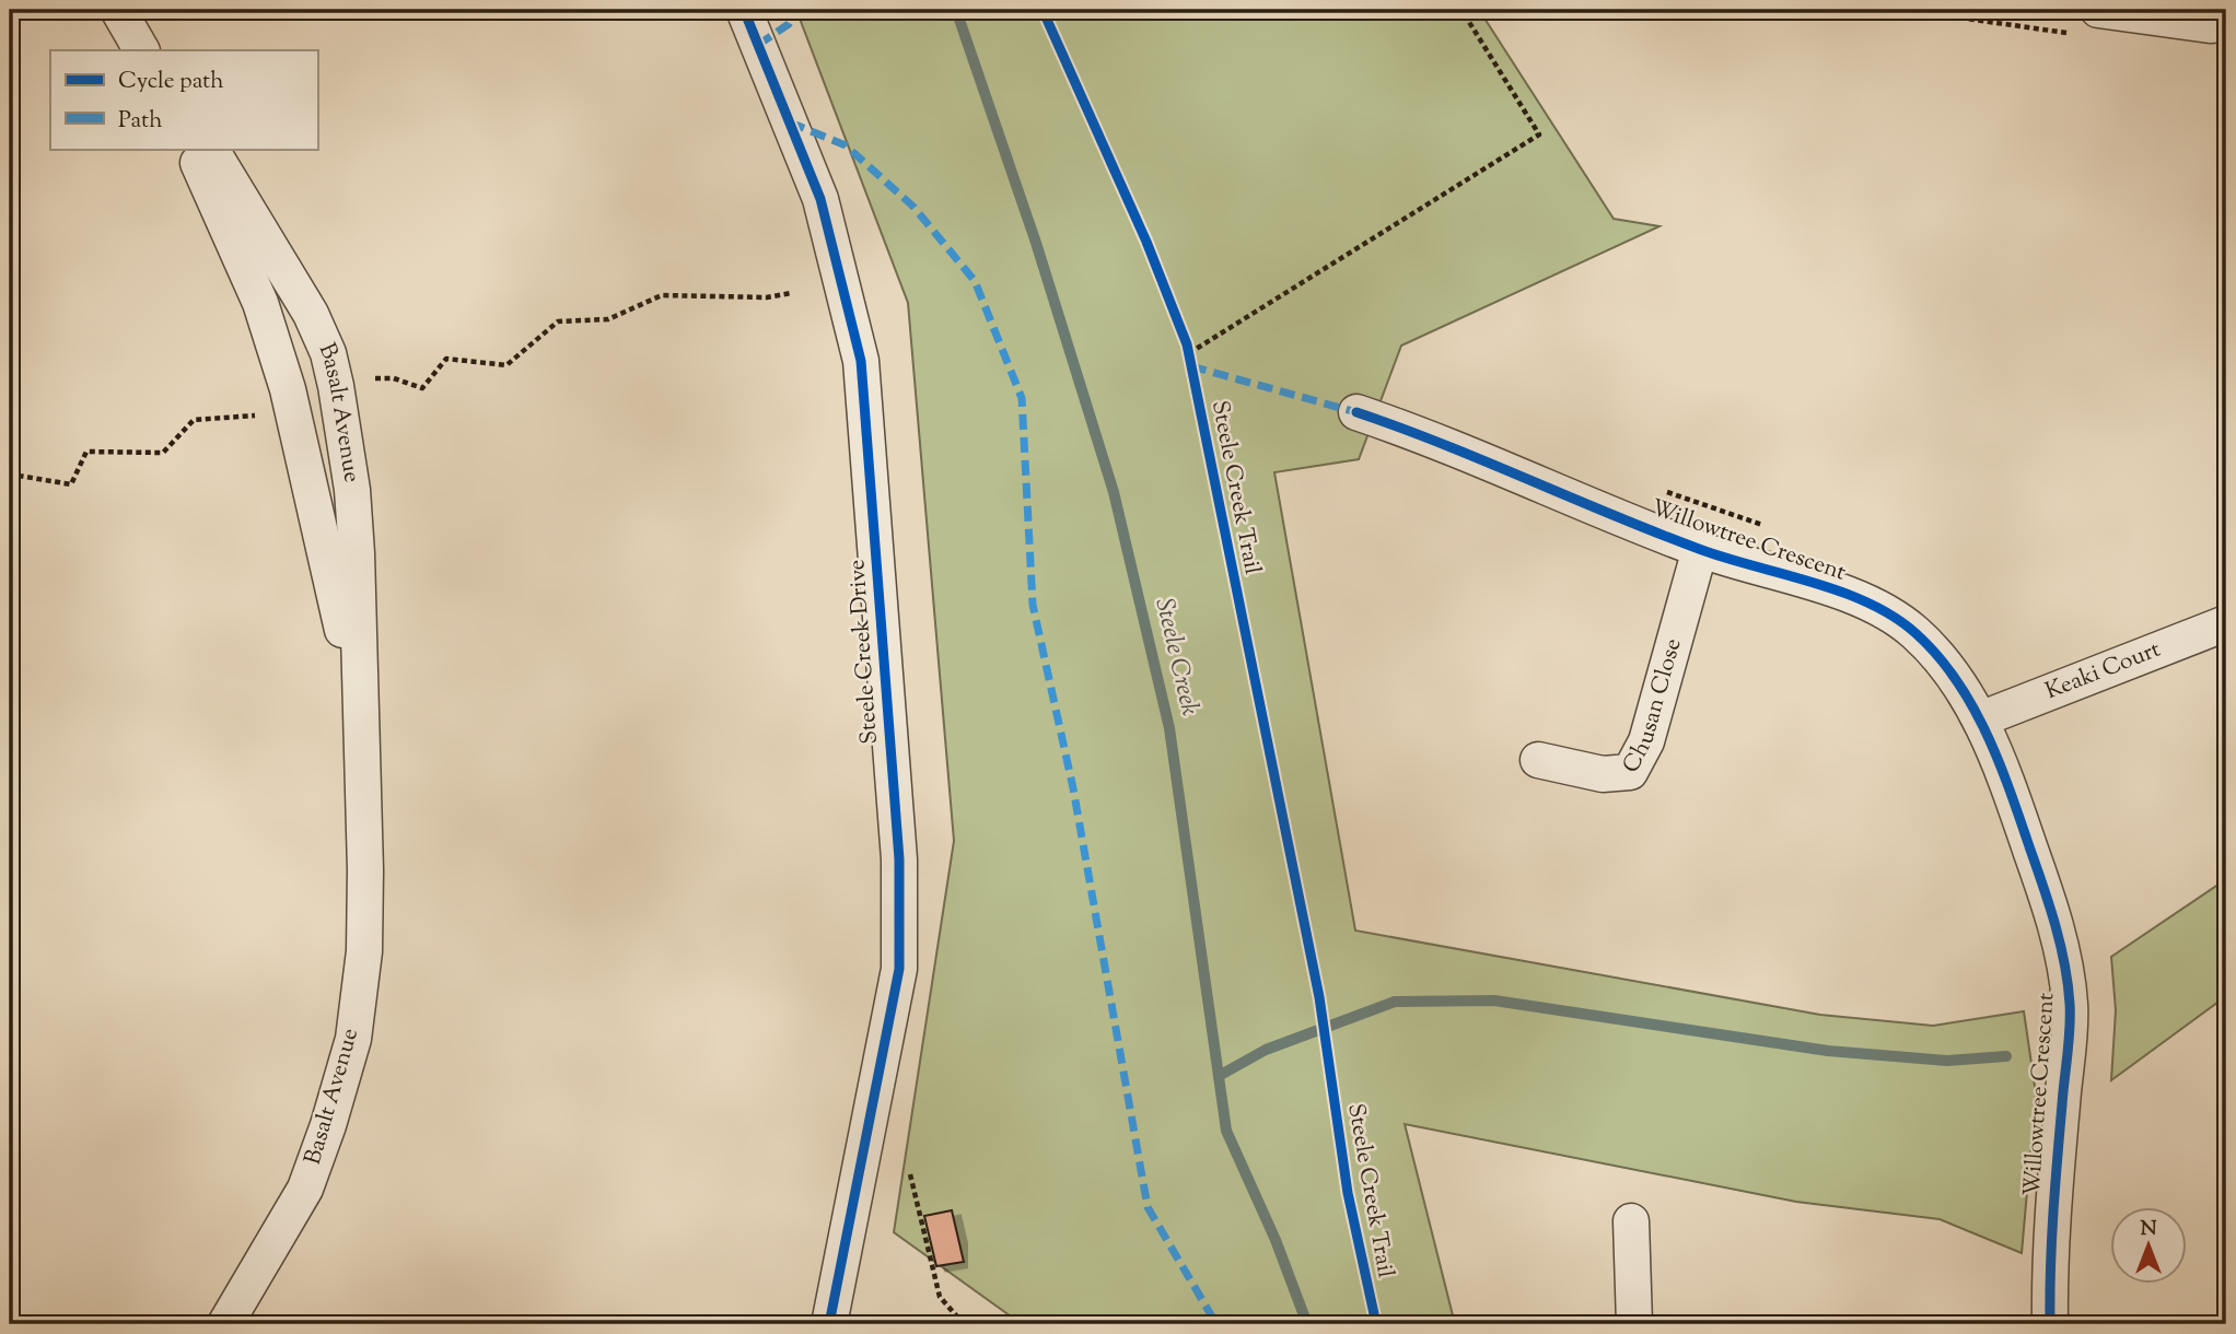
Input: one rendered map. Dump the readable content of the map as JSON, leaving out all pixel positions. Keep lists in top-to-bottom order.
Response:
{
  "streets": {
    "street": [
      "Basalt Avenue",
      "Willowtree Crescent",
      "Steele Creek Drive",
      "Keaki Court",
      "Chusan Close"
    ],
    "cycle path": ["Steele Creek Trail"]
  },
  "crossings": [
    ["Willowtree Crescent", "Keaki Court"],
    ["Willowtree Crescent", "Chusan Close"]
  ],
  "water": ["Steele Creek"],
  "legend": ["Cycle path", "Path"],
  "north": "top"
}
